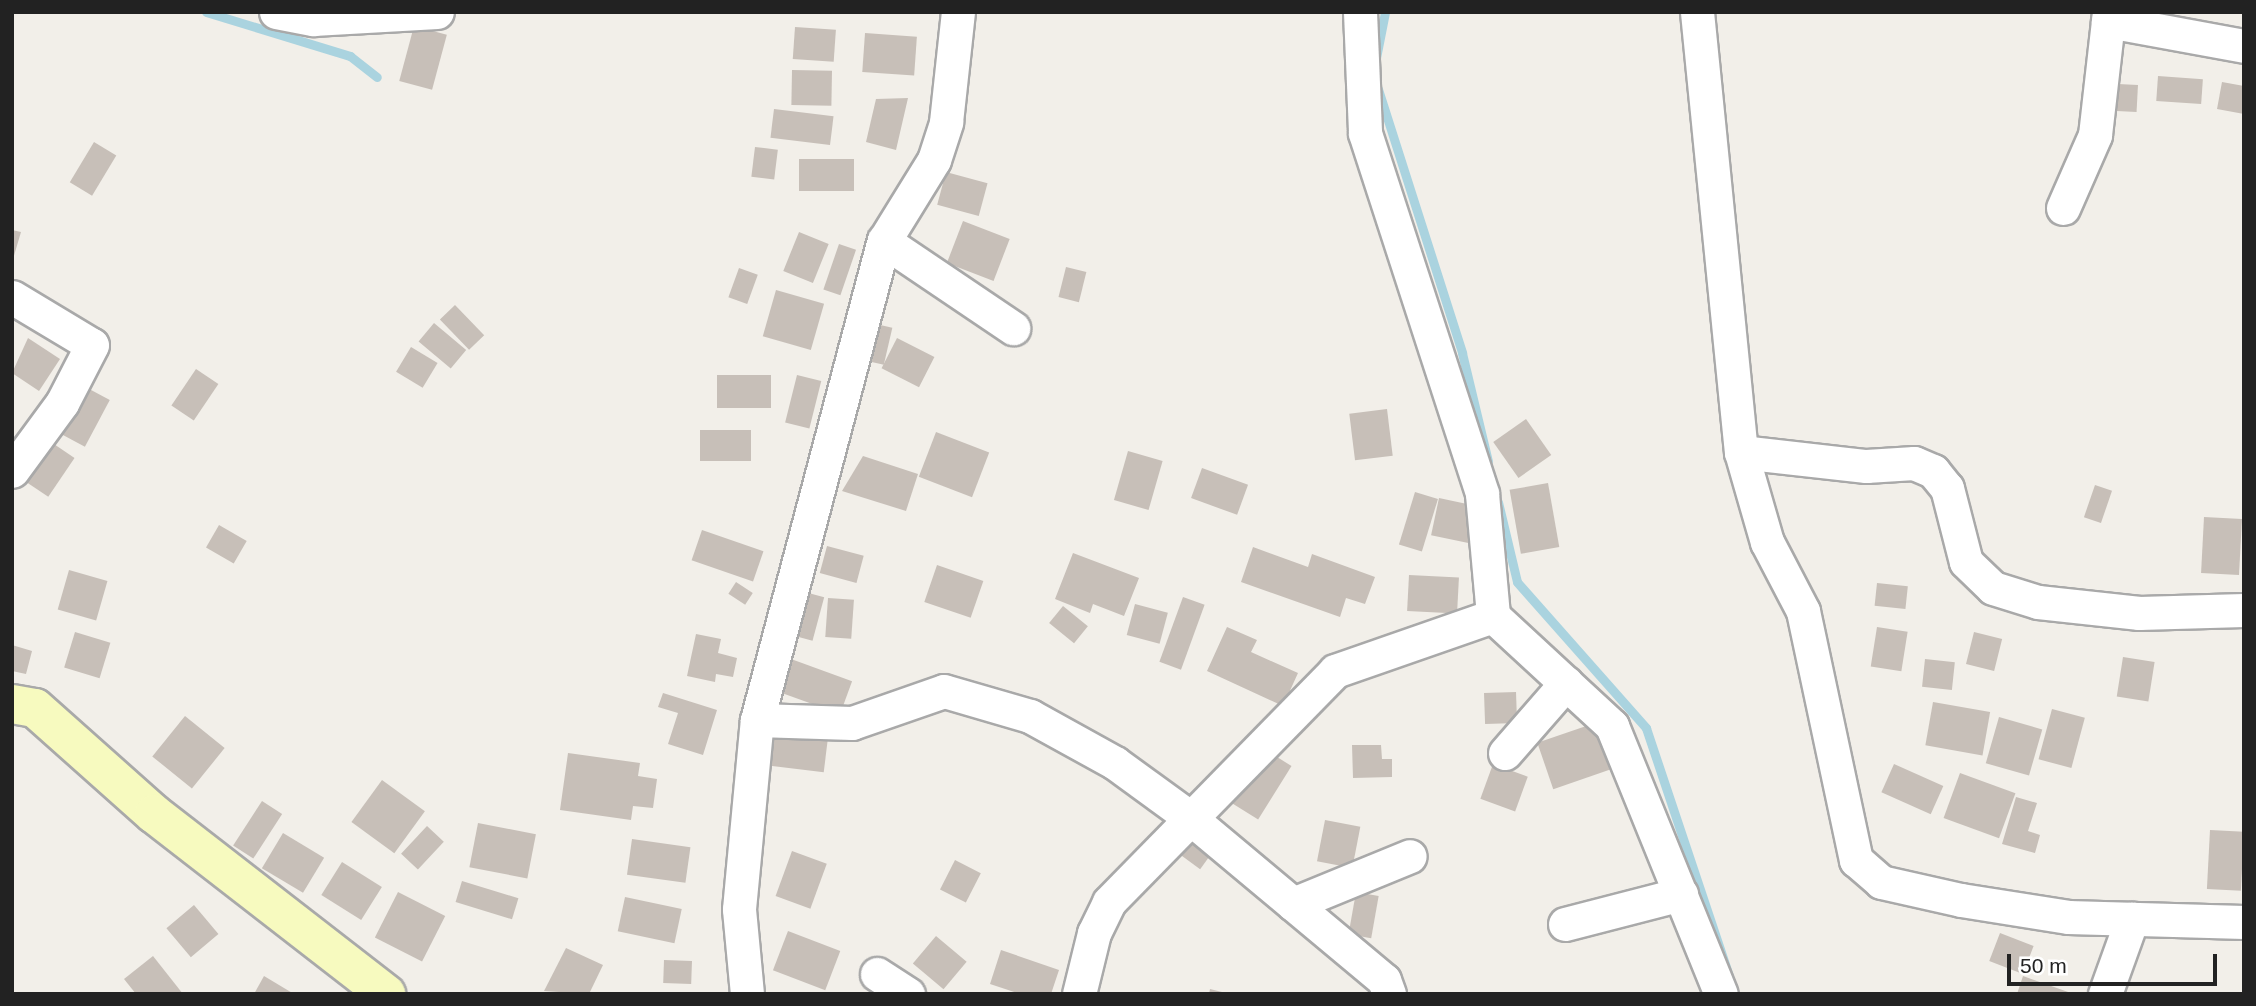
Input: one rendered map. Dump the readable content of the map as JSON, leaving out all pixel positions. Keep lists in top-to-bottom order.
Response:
{
  "scale_bar": "50 m"
}
